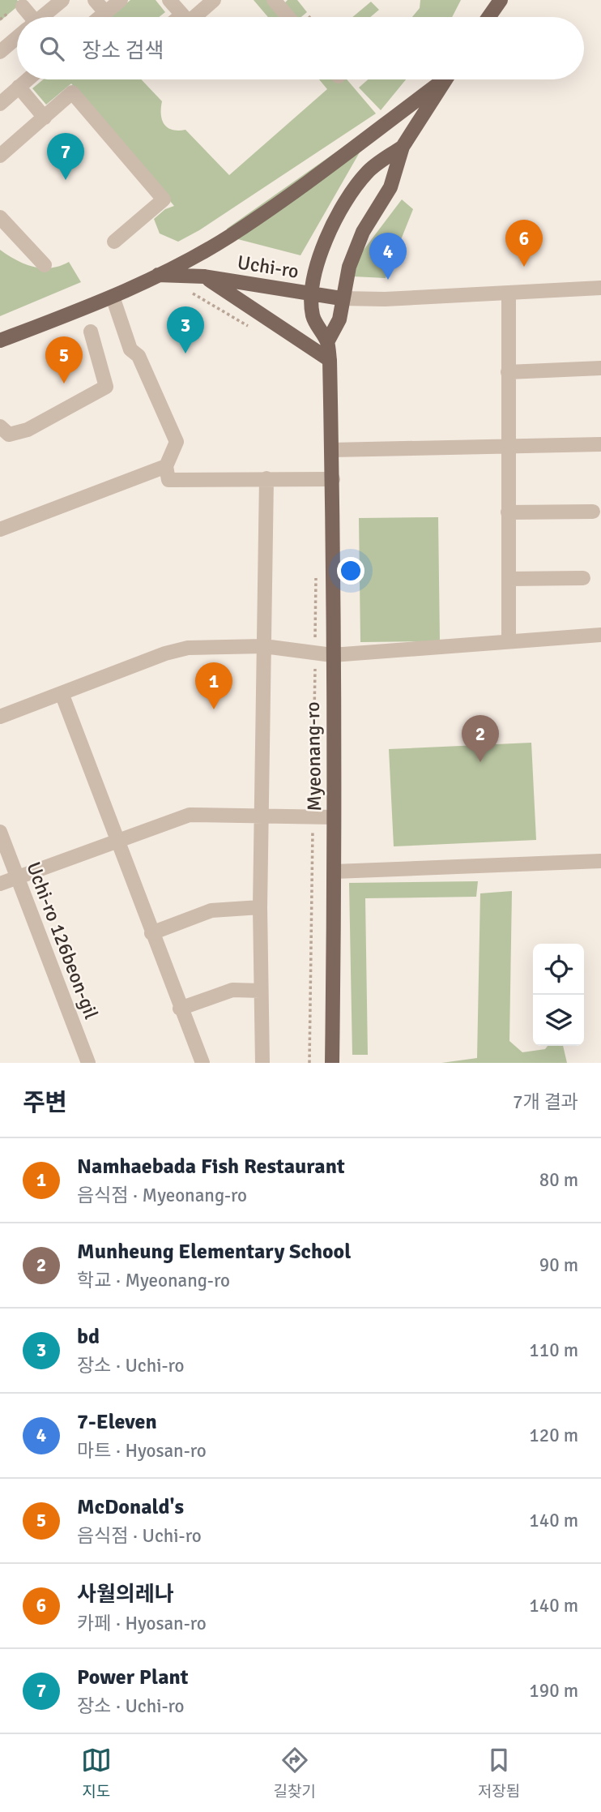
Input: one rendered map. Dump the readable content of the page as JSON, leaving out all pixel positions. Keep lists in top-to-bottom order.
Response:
{
  "streets": {
    "main road": ["Uchi-ro", "Myeonang-ro"],
    "street": ["Uchi-ro 126beon-gil"]
  },
  "crossings": [
    ["Uchi-ro", "Myeonang-ro"]
  ],
  "page": {
    "search": "장소 검색",
    "pins": [
      "7",
      "6",
      "4",
      "3",
      "5",
      "1",
      "2"
    ],
    "heading": ["주변", "7개 결과"],
    "list": [
      {
        "mark": "1",
        "name": "Namhaebada Fish Restaurant",
        "note": "음식점 · Myeonang-ro",
        "value": "80 m"
      },
      {
        "mark": "2",
        "name": "Munheung Elementary School",
        "note": "학교 · Myeonang-ro",
        "value": "90 m"
      },
      {
        "mark": "3",
        "name": "bd",
        "note": "장소 · Uchi-ro",
        "value": "110 m"
      },
      {
        "mark": "4",
        "name": "7-Eleven",
        "note": "마트 · Hyosan-ro",
        "value": "120 m"
      },
      {
        "mark": "5",
        "name": "McDonald's",
        "note": "음식점 · Uchi-ro",
        "value": "140 m"
      },
      {
        "mark": "6",
        "name": "사월의레나",
        "note": "카페 · Hyosan-ro",
        "value": "140 m"
      },
      {
        "mark": "7",
        "name": "Power Plant",
        "note": "장소 · Uchi-ro",
        "value": "190 m"
      }
    ],
    "nav": ["지도", "길찾기", "저장됨"]
  }
}
